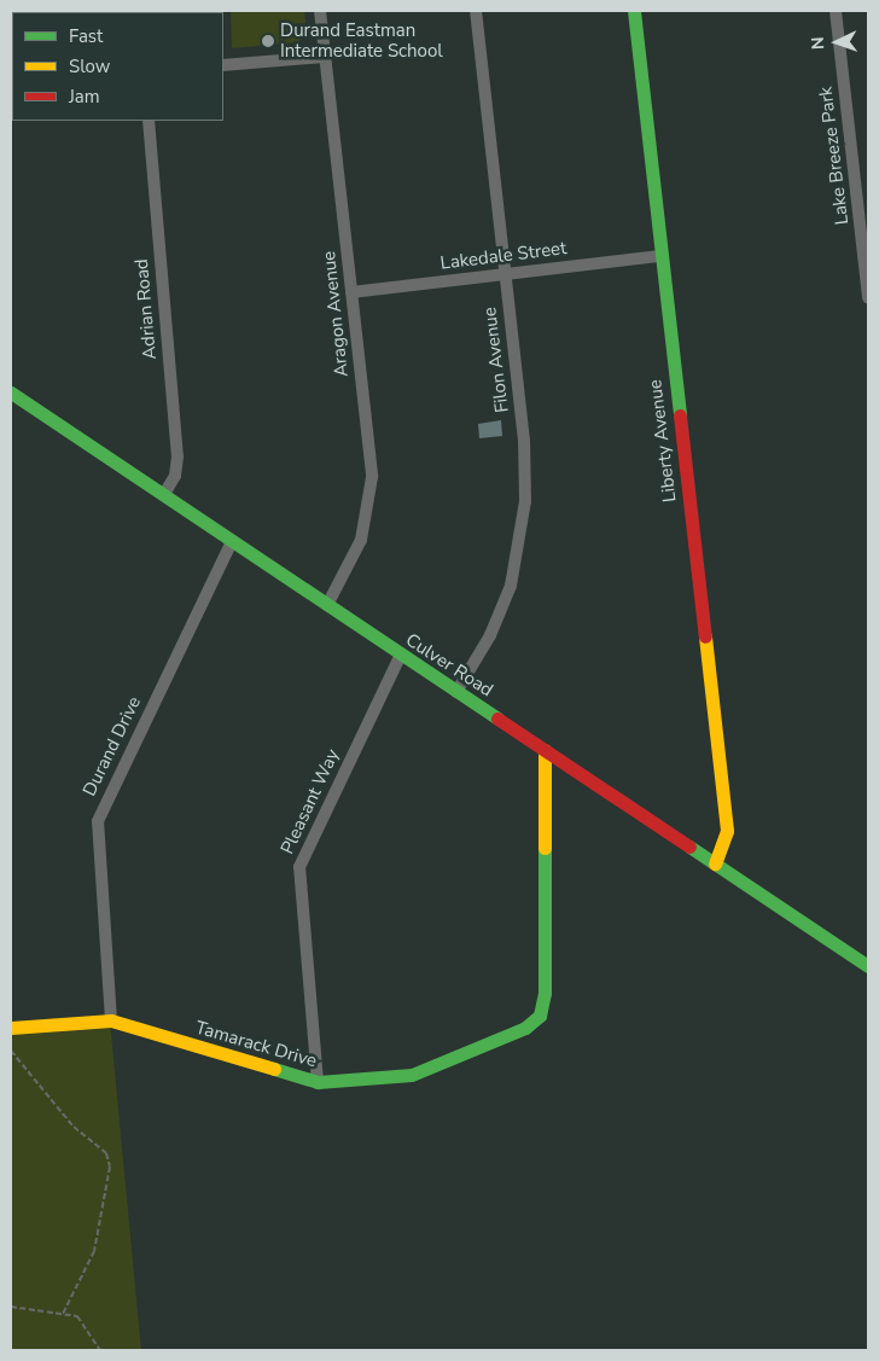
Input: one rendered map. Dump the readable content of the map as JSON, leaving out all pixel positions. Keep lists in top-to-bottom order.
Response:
{
  "streets": {
    "street": [
      "Lake Breeze Park",
      "Lakedale Street",
      "Adrian Road",
      "Aragon Avenue",
      "Filon Avenue",
      "Liberty Avenue",
      "Culver Road",
      "Durand Drive",
      "Pleasant Way",
      "Tamarack Drive"
    ]
  },
  "crossings": [
    ["Lakedale Street", "Aragon Avenue"],
    ["Lakedale Street", "Filon Avenue"],
    ["Lakedale Street", "Liberty Avenue"],
    ["Adrian Road", "Culver Road"],
    ["Aragon Avenue", "Culver Road"],
    ["Filon Avenue", "Culver Road"],
    ["Liberty Avenue", "Culver Road"],
    ["Culver Road", "Durand Drive"],
    ["Culver Road", "Pleasant Way"],
    ["Culver Road", "Tamarack Drive"],
    ["Durand Drive", "Tamarack Drive"],
    ["Pleasant Way", "Tamarack Drive"]
  ],
  "places": ["Durand Eastman Intermediate School"],
  "legend": ["Fast", "Slow", "Jam"],
  "north": "left"
}
